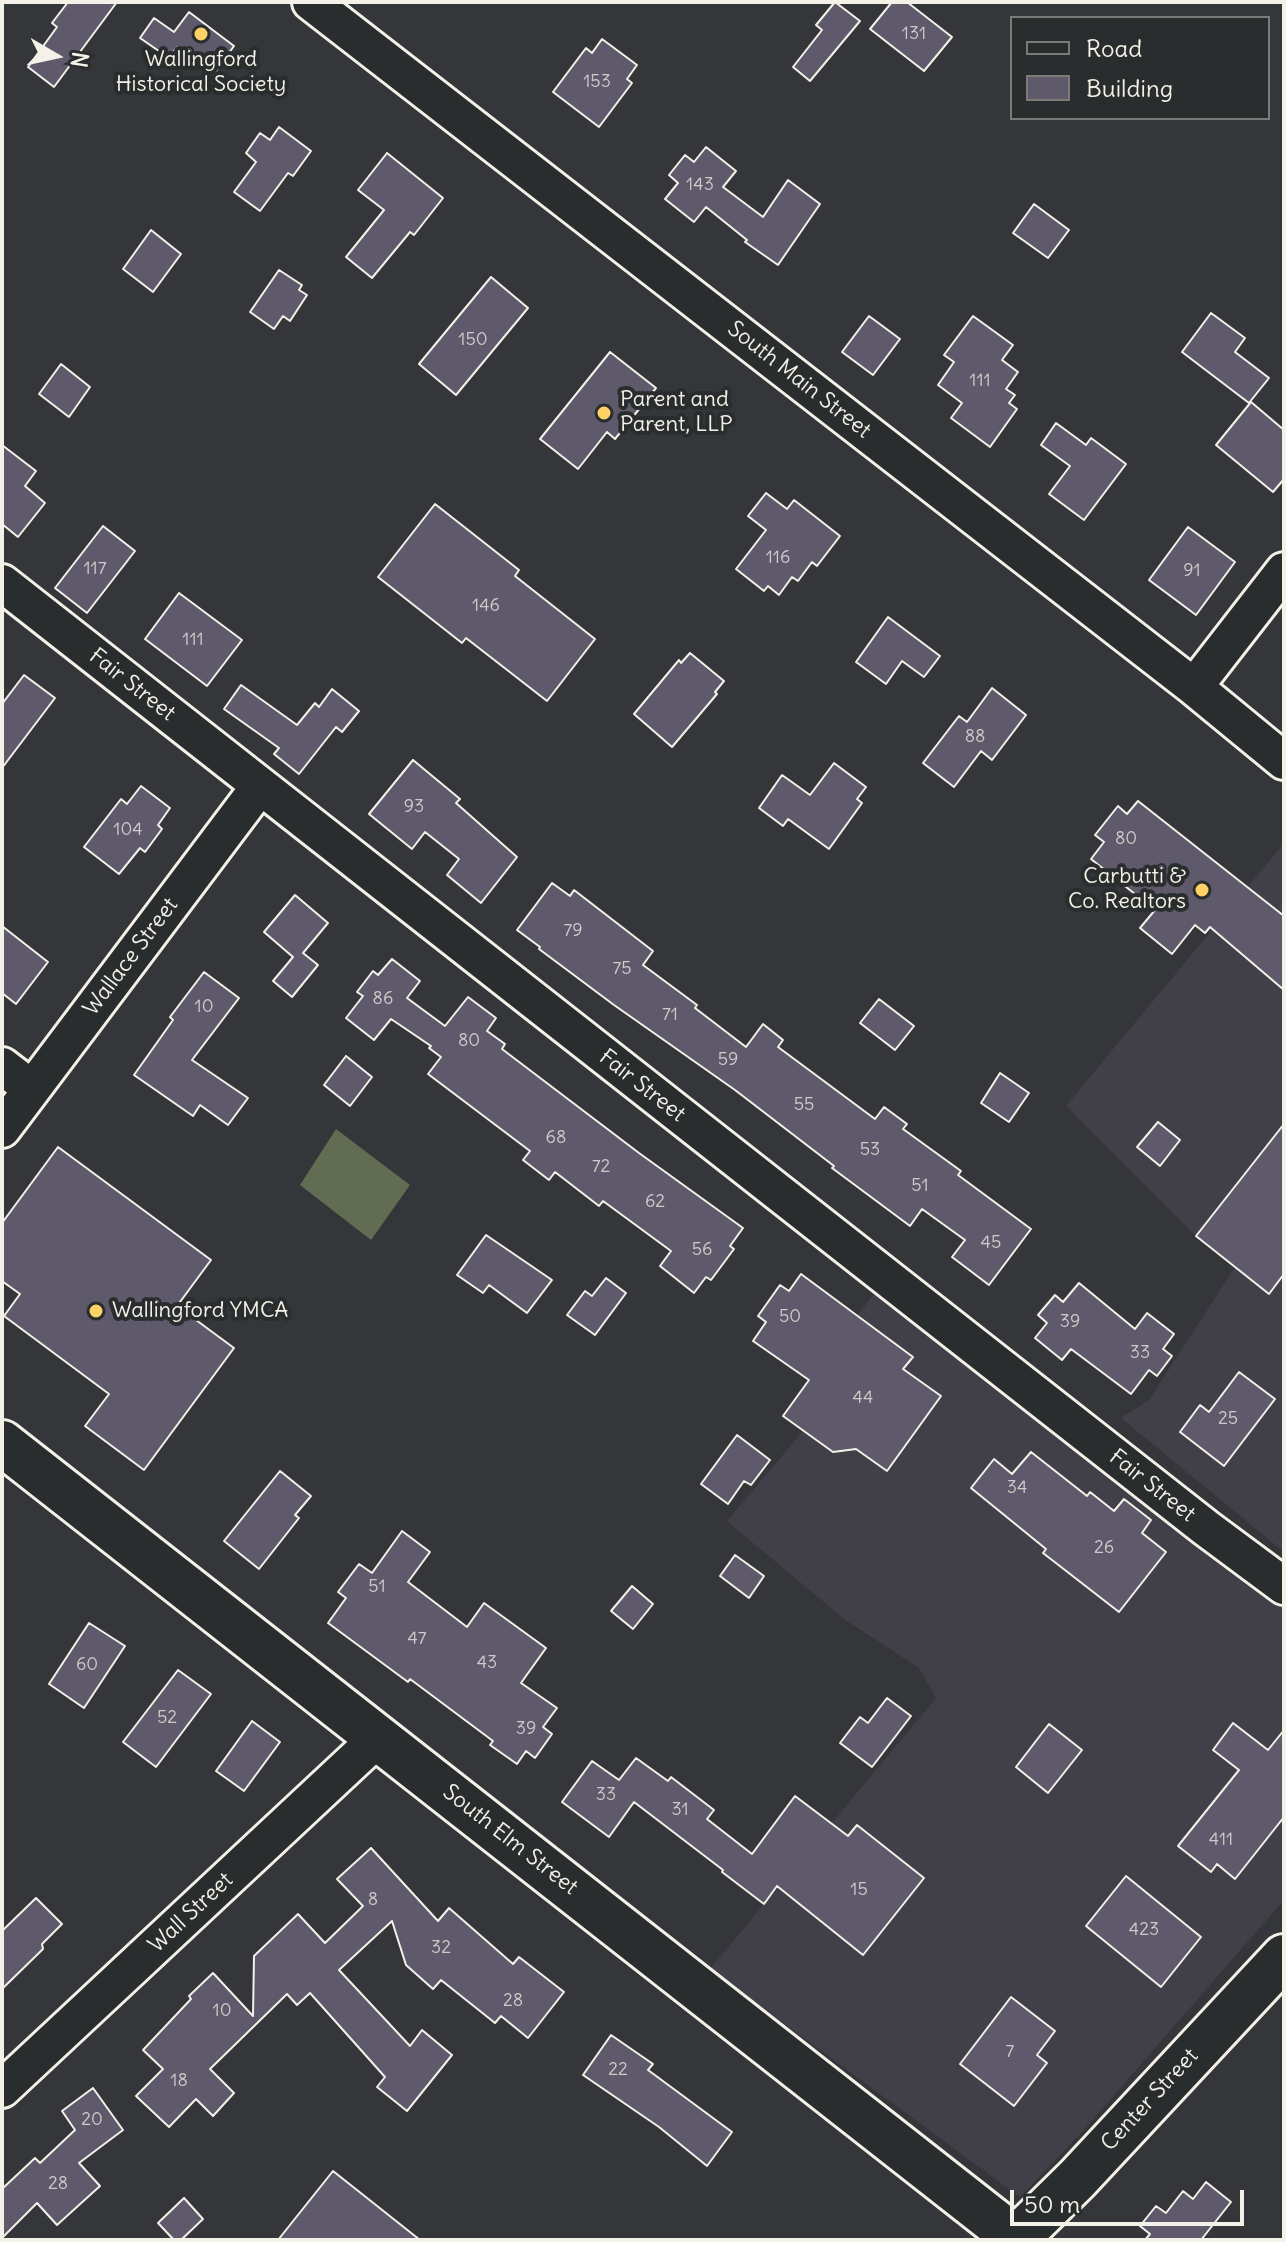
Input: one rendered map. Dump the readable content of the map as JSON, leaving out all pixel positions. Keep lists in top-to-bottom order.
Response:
{
  "streets": {
    "main road": ["South Elm Street", "Center Street"],
    "street": [
      "South Main Street",
      "Fair Street",
      "Wallace Street",
      "Wall Street"
    ]
  },
  "crossings": [
    ["Fair Street", "Wallace Street"],
    ["South Elm Street", "Wall Street"],
    ["South Elm Street", "Center Street"]
  ],
  "places": [
    "Wallingford Historical Society",
    "Parent and Parent, LLP",
    "Carbutti & Co. Realtors",
    "Wallingford YMCA"
  ],
  "house_numbers": [
    "131",
    "153",
    "143",
    "150",
    "111",
    "116",
    "117",
    "91",
    "146",
    "111",
    "88",
    "93",
    "104",
    "80",
    "79",
    "75",
    "86",
    "10",
    "71",
    "80",
    "59",
    "55",
    "68",
    "53",
    "72",
    "51",
    "62",
    "45",
    "56",
    "50",
    "39",
    "33",
    "44",
    "25",
    "34",
    "26",
    "51",
    "47",
    "43",
    "60",
    "52",
    "39",
    "33",
    "31",
    "411",
    "15",
    "8",
    "423",
    "32",
    "28",
    "10",
    "7",
    "22",
    "18",
    "20",
    "28"
  ],
  "legend": ["Road", "Building"],
  "scale_bar": "50 m",
  "north": "right"
}
